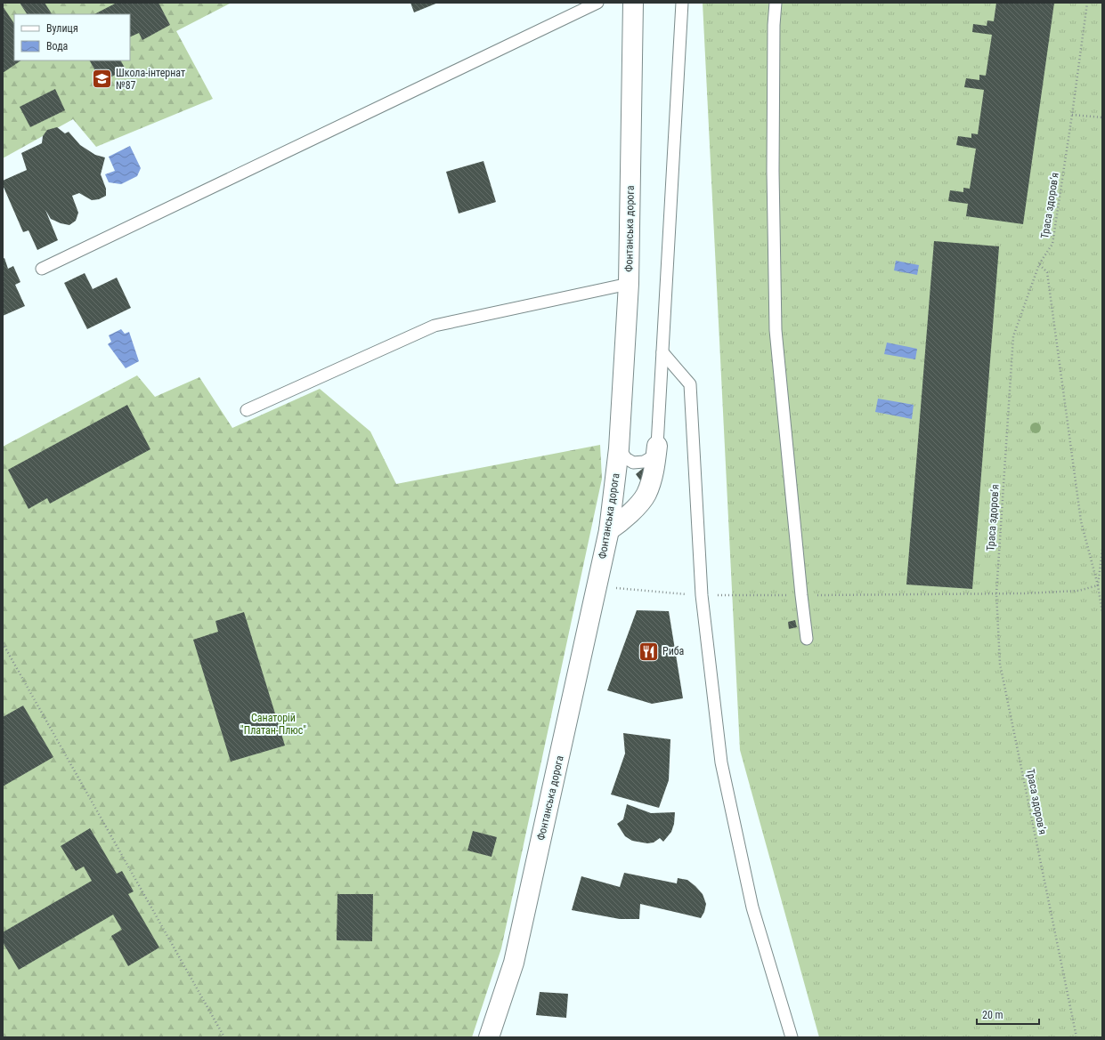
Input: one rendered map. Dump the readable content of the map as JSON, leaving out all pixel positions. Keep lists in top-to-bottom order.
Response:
{
  "streets": {
    "main road": ["Фонтанська дорога"],
    "path": ["Траса здоров’я"]
  },
  "parks": ["Санаторій \"Платан-Плюс\""],
  "places": {
    "school or university": ["Школа-інтернат №87"],
    "restaurant": ["Риба"]
  },
  "legend": ["Вулиця", "Вода"],
  "scale_bar": "20 m"
}
